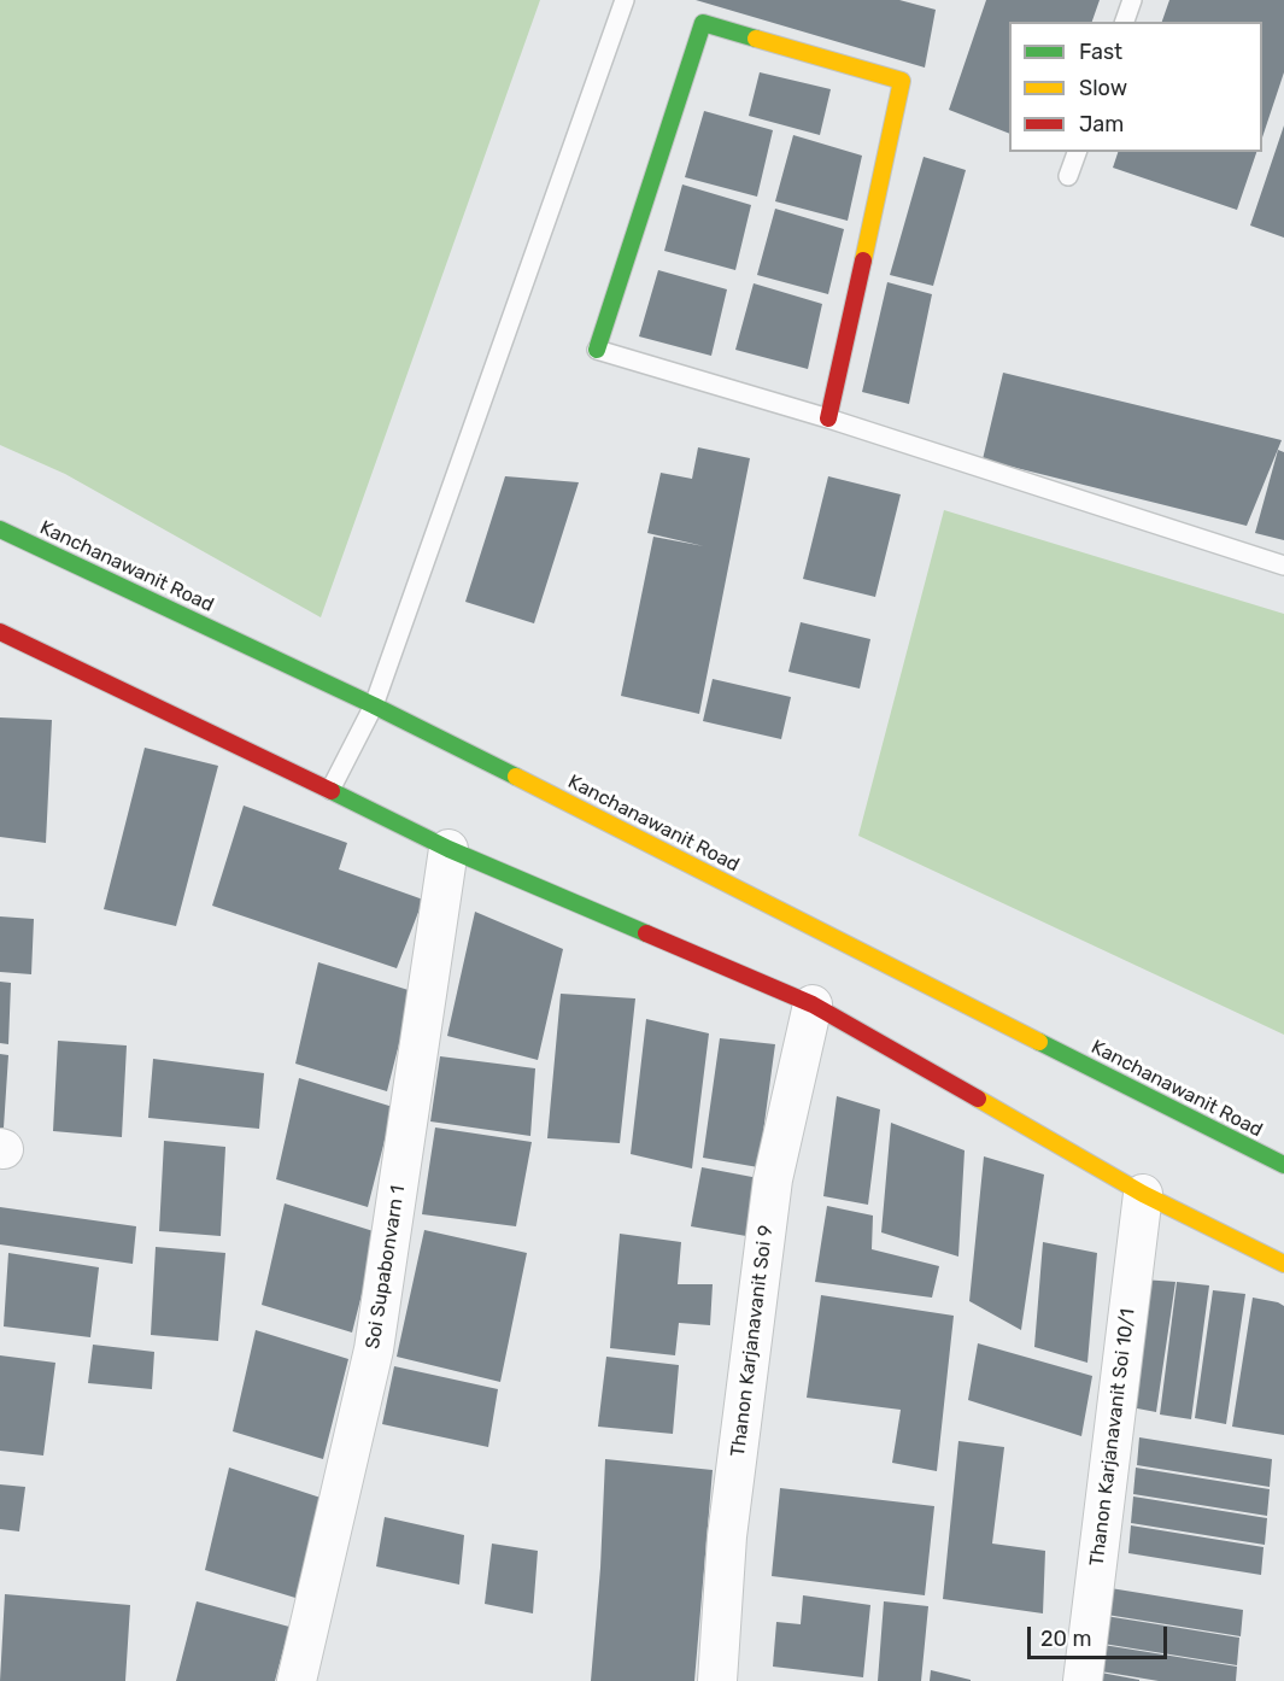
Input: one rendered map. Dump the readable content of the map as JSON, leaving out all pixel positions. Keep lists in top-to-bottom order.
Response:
{
  "streets": {
    "main road": ["Kanchanawanit Road"],
    "street": ["Soi Supabonvarn 1", "Thanon Karjanavanit Soi 9", "Thanon Karjanavanit Soi 10/1"]
  },
  "legend": ["Fast", "Slow", "Jam"],
  "scale_bar": "20 m"
}
